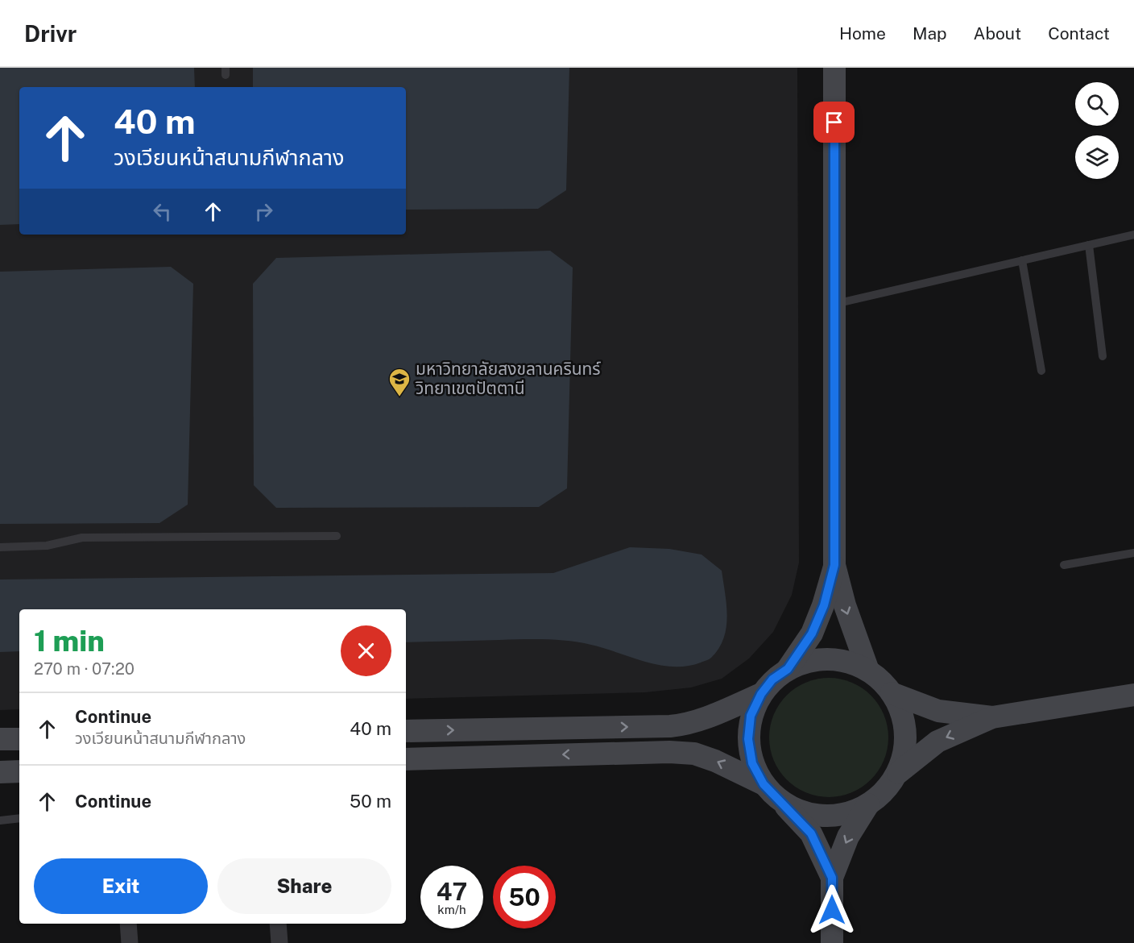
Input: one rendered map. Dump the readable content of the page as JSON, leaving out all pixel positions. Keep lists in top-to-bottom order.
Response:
{
  "places": {
    "school or university": ["มหาวิทยาลัยสงขลานครินทร์ วิทยาเขตปัตตานี"]
  },
  "page": {
    "header": "Drivr",
    "nav": [
      "Home",
      "Map",
      "About",
      "Contact"
    ],
    "turn": ["40 m", "วงเวียนหน้าสนามกีฬากลาง"],
    "heading": ["1 min", "270 m · 07:20"],
    "list": [
      {
        "name": "Continue",
        "note": "วงเวียนหน้าสนามกีฬากลาง",
        "value": "40 m"
      },
      {
        "name": "Continue",
        "value": "50 m"
      }
    ],
    "buttons": ["Exit", "Share"],
    "speed": "47 km/h",
    "limit": "50"
  }
}
